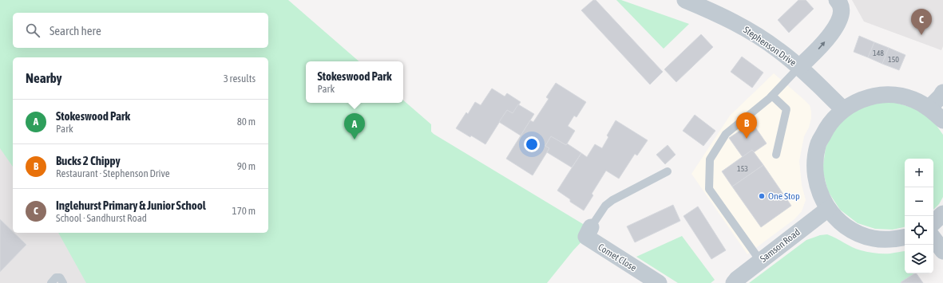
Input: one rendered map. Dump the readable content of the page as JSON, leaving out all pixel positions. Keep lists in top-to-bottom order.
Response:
{
  "streets": {
    "street": ["Stephenson Drive", "Samson Road", "Comet Close"]
  },
  "places": ["One Stop"],
  "house_numbers": ["148", "150", "153"],
  "page": {
    "pins": ["C", "B", "A"],
    "search": "Search here",
    "heading": ["Nearby", "3 results"],
    "popup": ["Stokeswood Park", "Park"],
    "list": [
      {
        "mark": "A",
        "name": "Stokeswood Park",
        "note": "Park",
        "value": "80 m"
      },
      {
        "mark": "B",
        "name": "Bucks 2 Chippy",
        "note": "Restaurant · Stephenson Drive",
        "value": "90 m"
      },
      {
        "mark": "C",
        "name": "Inglehurst Primary & Junior School",
        "note": "School · Sandhurst Road",
        "value": "170 m"
      }
    ],
    "map_buttons": ["+", "−"]
  }
}
